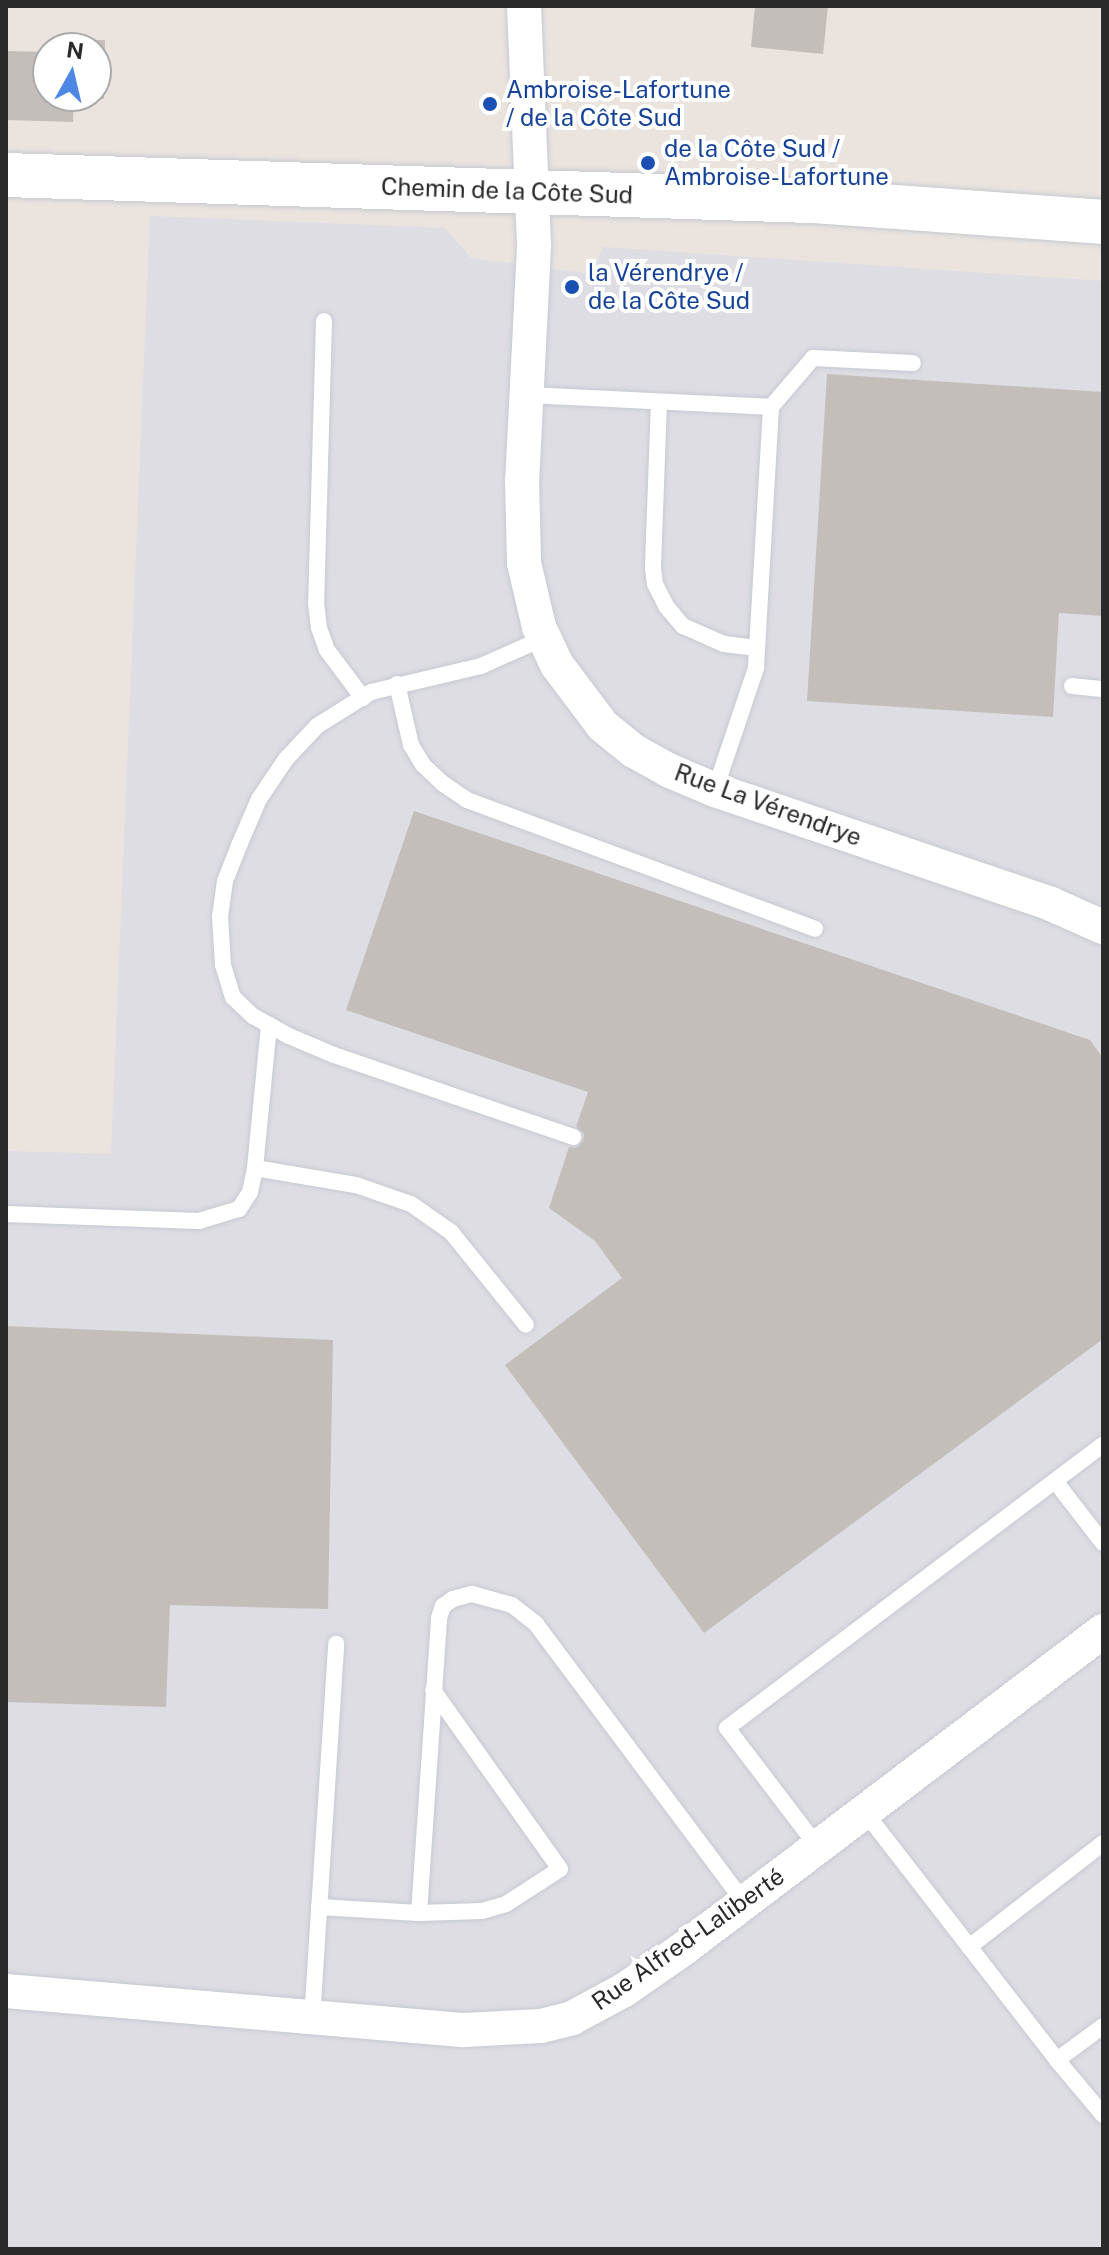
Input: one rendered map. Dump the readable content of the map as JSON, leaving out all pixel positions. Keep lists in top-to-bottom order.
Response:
{
  "streets": {
    "street": ["Chemin de la Côte Sud", "Rue La Vérendrye", "Rue Alfred-Laliberté"]
  },
  "crossings": [
    ["Chemin de la Côte Sud", "Rue La Vérendrye"]
  ],
  "places": ["Ambroise-Lafortune / de la Côte Sud", "de la Côte Sud / Ambroise-Lafortune", "la Vérendrye / de la Côte Sud"],
  "north": "top"
}
